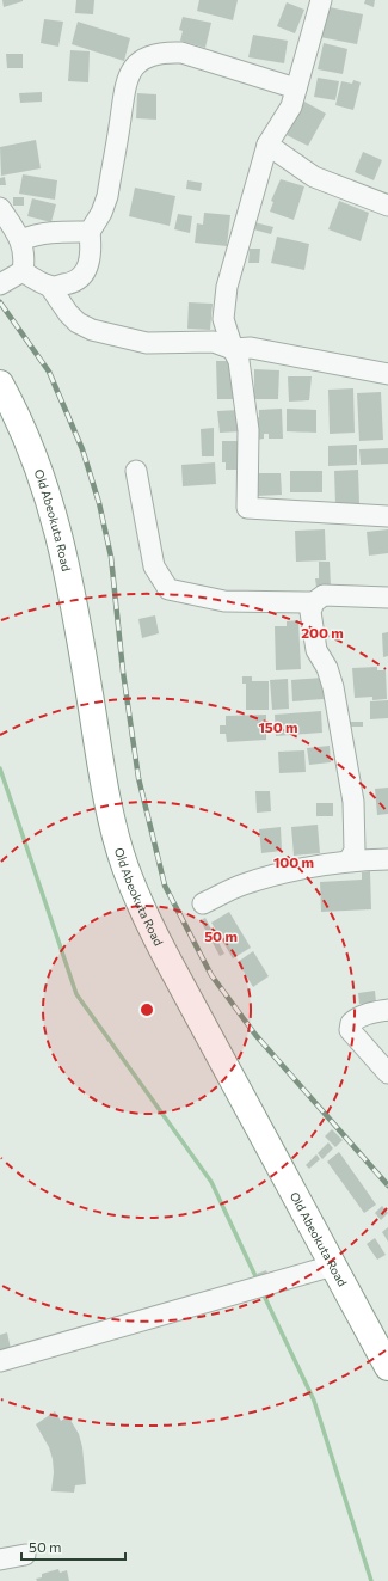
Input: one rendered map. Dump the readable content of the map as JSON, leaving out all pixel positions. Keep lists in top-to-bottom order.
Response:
{
  "streets": {
    "highway": ["Old Abeokuta Road"]
  },
  "scale_bar": "50 m",
  "rings": [
    "200 m",
    "150 m",
    "100 m",
    "50 m"
  ]
}
